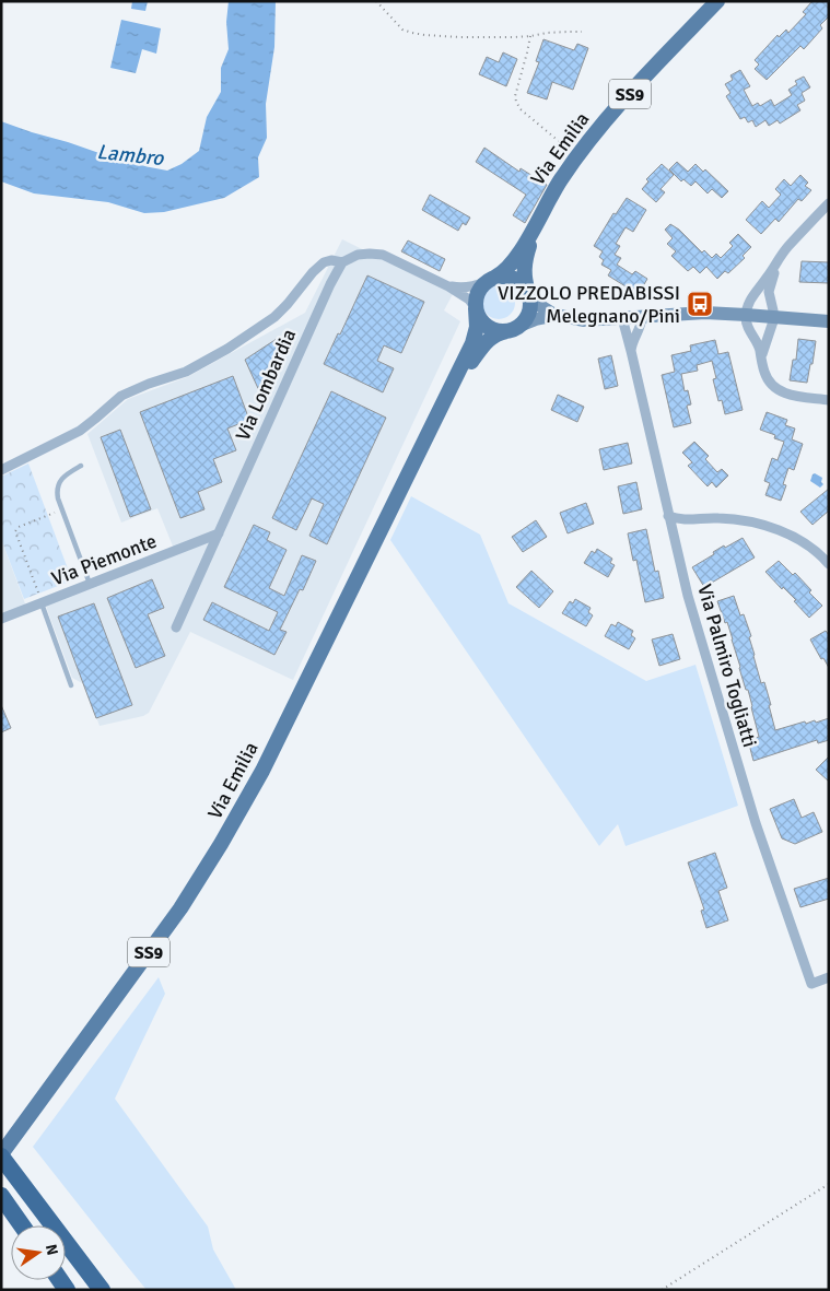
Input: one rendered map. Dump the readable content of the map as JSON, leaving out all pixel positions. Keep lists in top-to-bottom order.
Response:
{
  "streets": {
    "main road": ["SS9", "Via Emilia"],
    "street": ["Via Lombardia", "Via Piemonte", "Via Palmiro Togliatti"]
  },
  "crossings": [
    ["Via Lombardia", "Via Piemonte"]
  ],
  "water": ["Lambro"],
  "places": {
    "bus stop": ["VIZZOLO PREDABISSI Melegnano/Pini"]
  },
  "north": "right"
}
